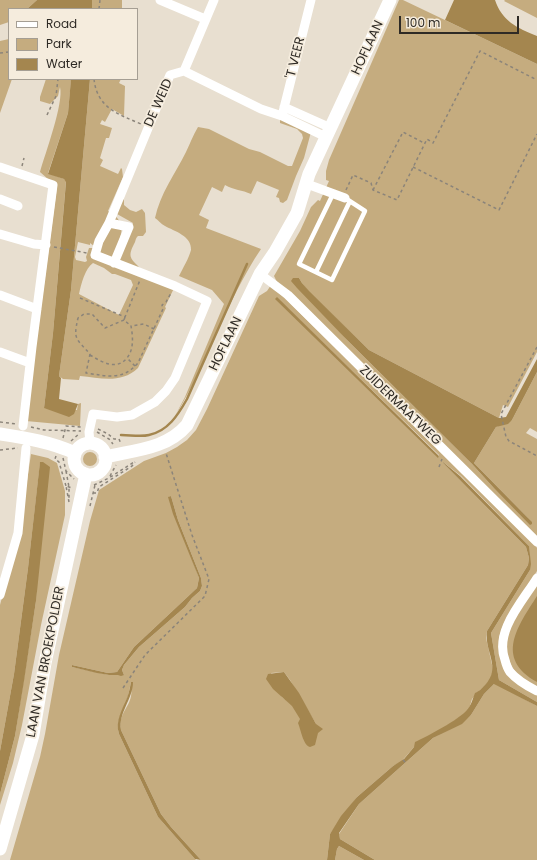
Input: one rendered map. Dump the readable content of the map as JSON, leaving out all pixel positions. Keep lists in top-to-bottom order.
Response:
{
  "streets": {
    "main road": ["HOFLAAN", "LAAN VAN BROEKPOLDER"],
    "street": ["'T VEER", "DE WEID", "ZUIDERMAATWEG"]
  },
  "crossings": [
    ["HOFLAAN", "DE WEID"],
    ["HOFLAAN", "ZUIDERMAATWEG"],
    ["HOFLAAN", "LAAN VAN BROEKPOLDER"],
    ["'T VEER", "DE WEID"],
    ["DE WEID", "LAAN VAN BROEKPOLDER"]
  ],
  "legend": ["Road", "Park", "Water"],
  "scale_bar": "100 m"
}
